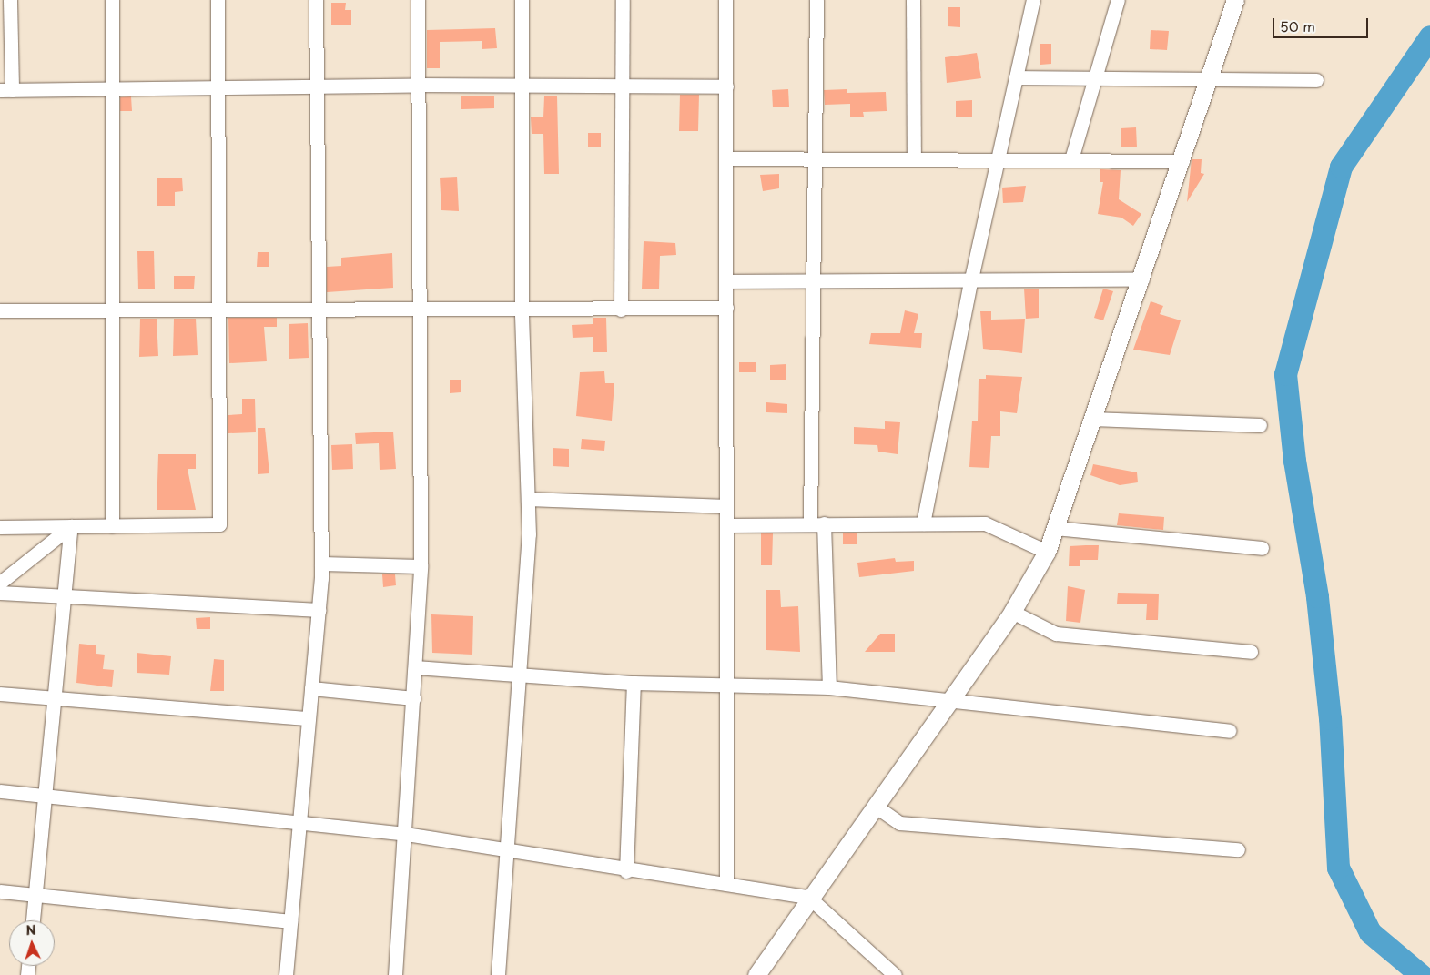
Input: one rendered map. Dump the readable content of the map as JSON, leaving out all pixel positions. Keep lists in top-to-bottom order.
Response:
{
  "scale_bar": "50 m",
  "north": "top"
}
